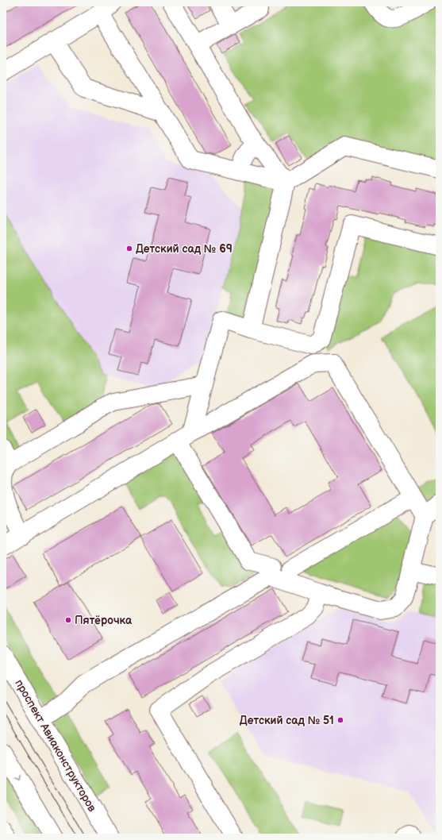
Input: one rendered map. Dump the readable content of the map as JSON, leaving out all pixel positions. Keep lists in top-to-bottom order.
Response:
{
  "streets": {
    "street": ["проспект Авиаконструкторов"]
  },
  "places": ["Детский сад № 69", "Пятёрочка", "Детский сад № 51"]
}
